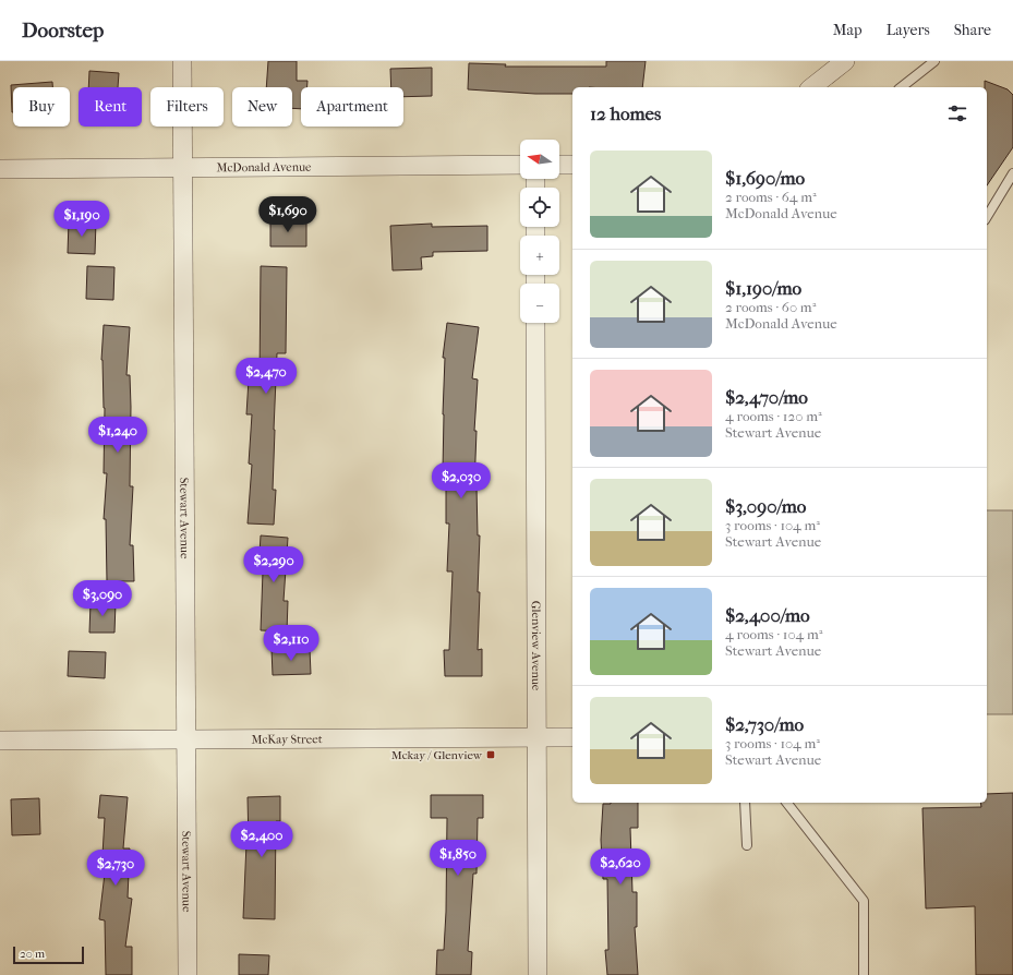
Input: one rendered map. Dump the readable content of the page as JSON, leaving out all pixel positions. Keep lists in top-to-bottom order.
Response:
{
  "streets": {
    "street": [
      "McDonald Avenue",
      "Stewart Avenue",
      "Glenview Avenue",
      "McKay Street"
    ]
  },
  "crossings": [
    ["McDonald Avenue", "Stewart Avenue"],
    ["Stewart Avenue", "McKay Street"],
    ["Glenview Avenue", "McKay Street"]
  ],
  "places": {
    "transit": ["Mckay / Glenview"]
  },
  "scale_bar": "20 m",
  "north": "left",
  "page": {
    "header": "Doorstep",
    "nav": ["Map", "Layers", "Share"],
    "chip": [
      "Buy",
      "Rent",
      "Filters",
      "New",
      "Apartment"
    ],
    "heading": "12 homes",
    "map_buttons": ["+", "−"],
    "list": [
      {
        "name": "$1,690/mo",
        "note": "2 rooms · 64 m² · McDonald Avenue"
      },
      {
        "name": "$1,190/mo",
        "note": "2 rooms · 60 m² · McDonald Avenue"
      },
      {
        "name": "$2,470/mo",
        "note": "4 rooms · 120 m² · Stewart Avenue"
      },
      {
        "name": "$3,090/mo",
        "note": "3 rooms · 104 m² · Stewart Avenue"
      },
      {
        "name": "$2,400/mo",
        "note": "4 rooms · 104 m² · Stewart Avenue"
      },
      {
        "name": "$2,730/mo",
        "note": "3 rooms · 104 m² · Stewart Avenue"
      }
    ],
    "price": [
      "$1,690",
      "$1,190",
      "$2,470",
      "$1,240",
      "$2,030",
      "$2,290",
      "$3,090",
      "$2,110",
      "$2,400",
      "$1,850",
      "$2,620",
      "$2,730"
    ],
    "scale": "20 m"
  }
}
